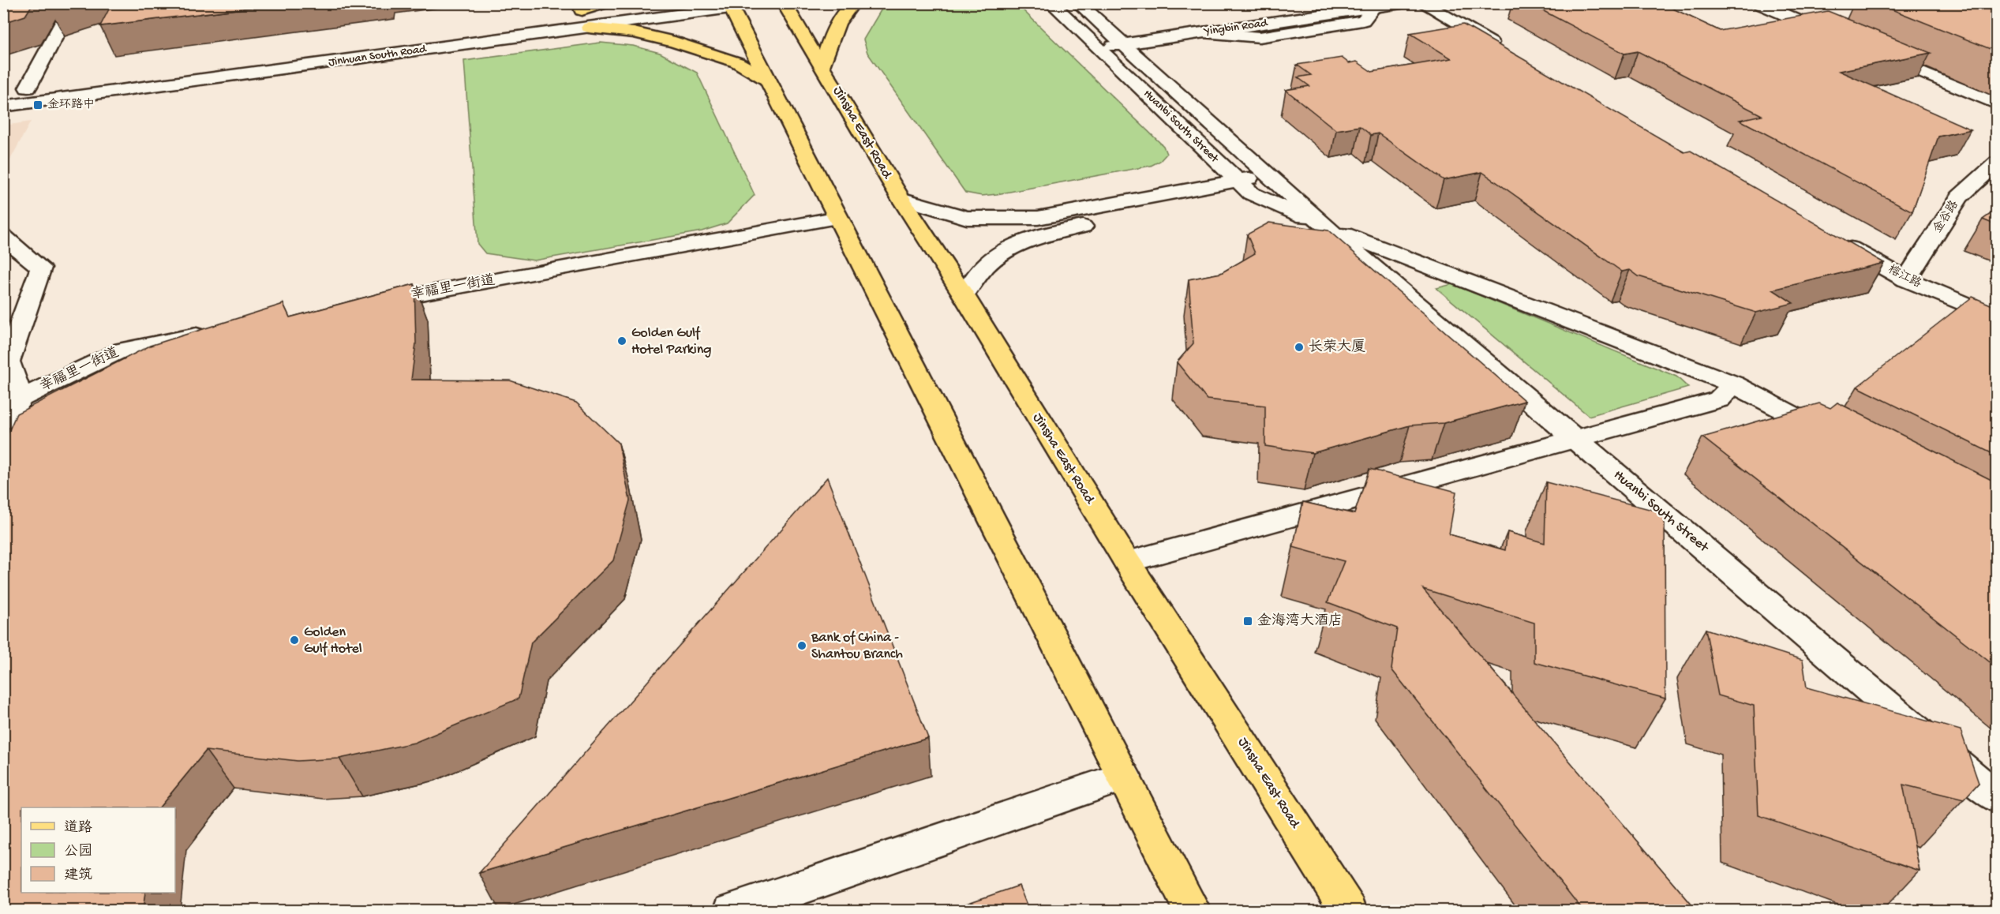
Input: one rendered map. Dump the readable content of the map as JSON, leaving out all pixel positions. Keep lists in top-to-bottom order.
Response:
{
  "streets": {
    "main road": ["Jinsha East Road"],
    "street": [
      "Yingbin Road",
      "Jinhuan South Road",
      "Huanbi South Street",
      "金谷路",
      "榕江路",
      "幸福里一街道"
    ]
  },
  "crossings": [
    ["Yingbin Road", "Huanbi South Street"],
    ["金谷路", "榕江路"]
  ],
  "places": {
    "transit": ["金环路中", "金海湾大酒店"],
    "other": [
      "Golden Gulf Hotel Parking",
      "长荣大厦",
      "Golden Gulf Hotel",
      "Bank of China - Shantou Branch"
    ]
  },
  "legend": ["道路", "公园", "建筑"]
}
